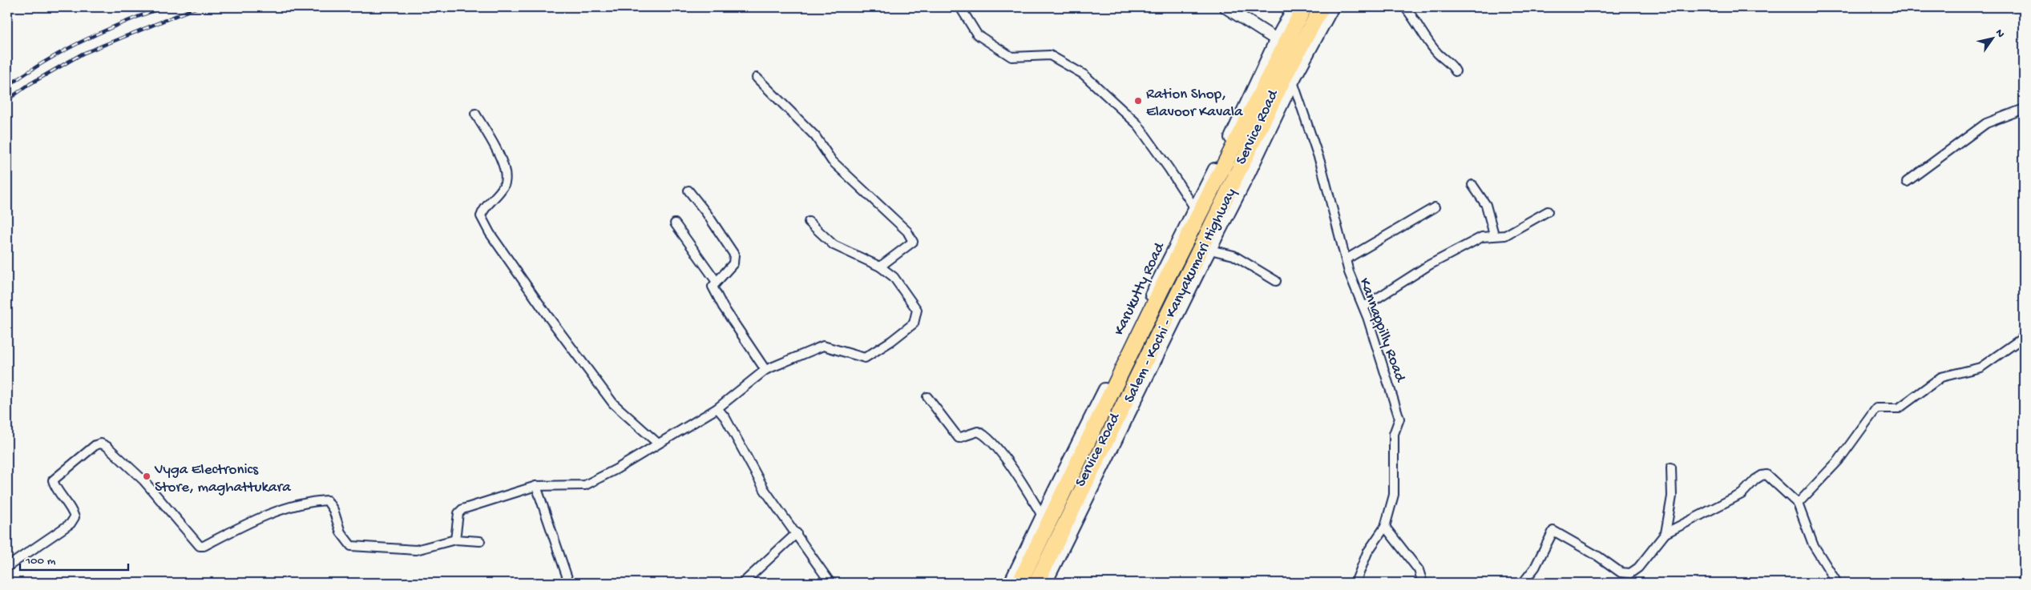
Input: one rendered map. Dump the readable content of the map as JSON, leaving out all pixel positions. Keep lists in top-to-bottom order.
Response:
{
  "streets": {
    "highway": ["Salem - Kochi - Kanyakumari Highway"],
    "street": ["Service Road", "Karukutty Road", "Kannappilly Road"]
  },
  "crossings": [
    ["Service Road", "Salem - Kochi - Kanyakumari Highway"],
    ["Service Road", "Kannappilly Road"],
    ["Karukutty Road", "Salem - Kochi - Kanyakumari Highway"],
    ["Salem - Kochi - Kanyakumari Highway", "Kannappilly Road"]
  ],
  "places": ["Ration Shop, Elavoor Kavala", "Vyga Electronics Store, maghattukara"],
  "scale_bar": "100 m",
  "north": "top right"
}
